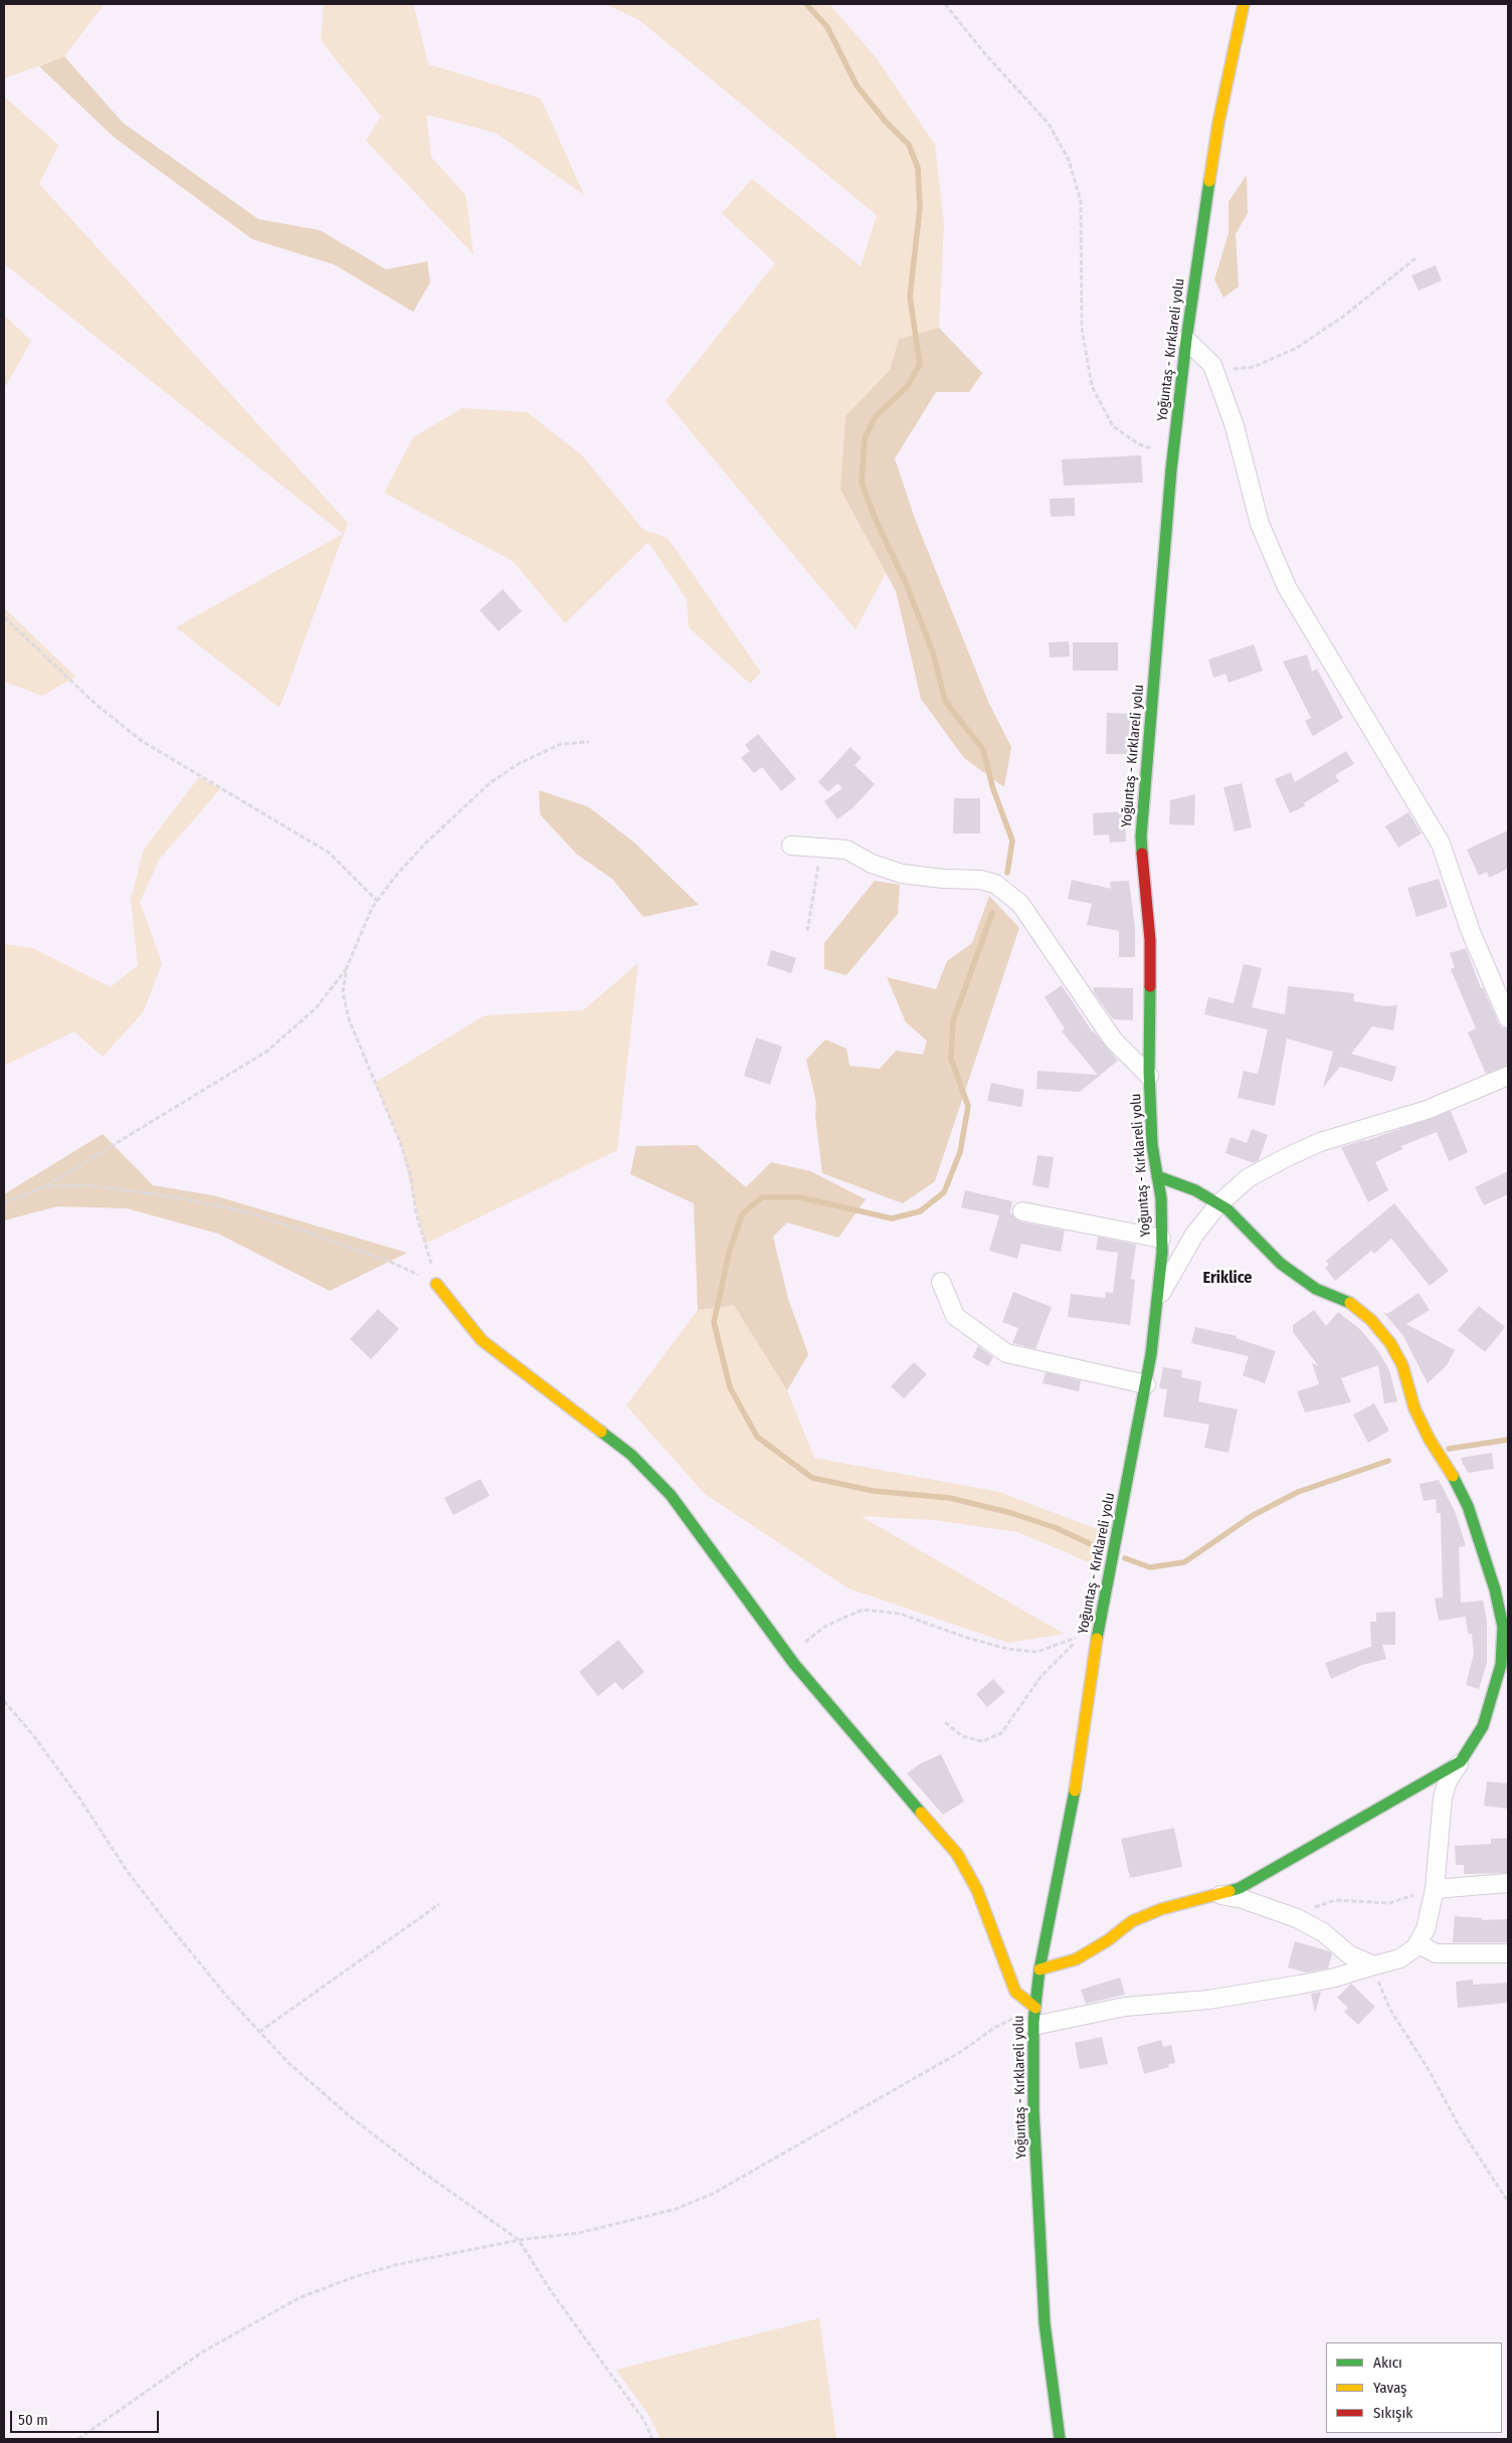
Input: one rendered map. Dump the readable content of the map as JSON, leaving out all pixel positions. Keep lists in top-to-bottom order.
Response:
{
  "streets": {
    "street": ["Yoğuntaş - Kırklareli yolu"]
  },
  "districts": ["Eriklice"],
  "legend": ["Akıcı", "Yavaş", "Sıkışık"],
  "scale_bar": "50 m"
}
